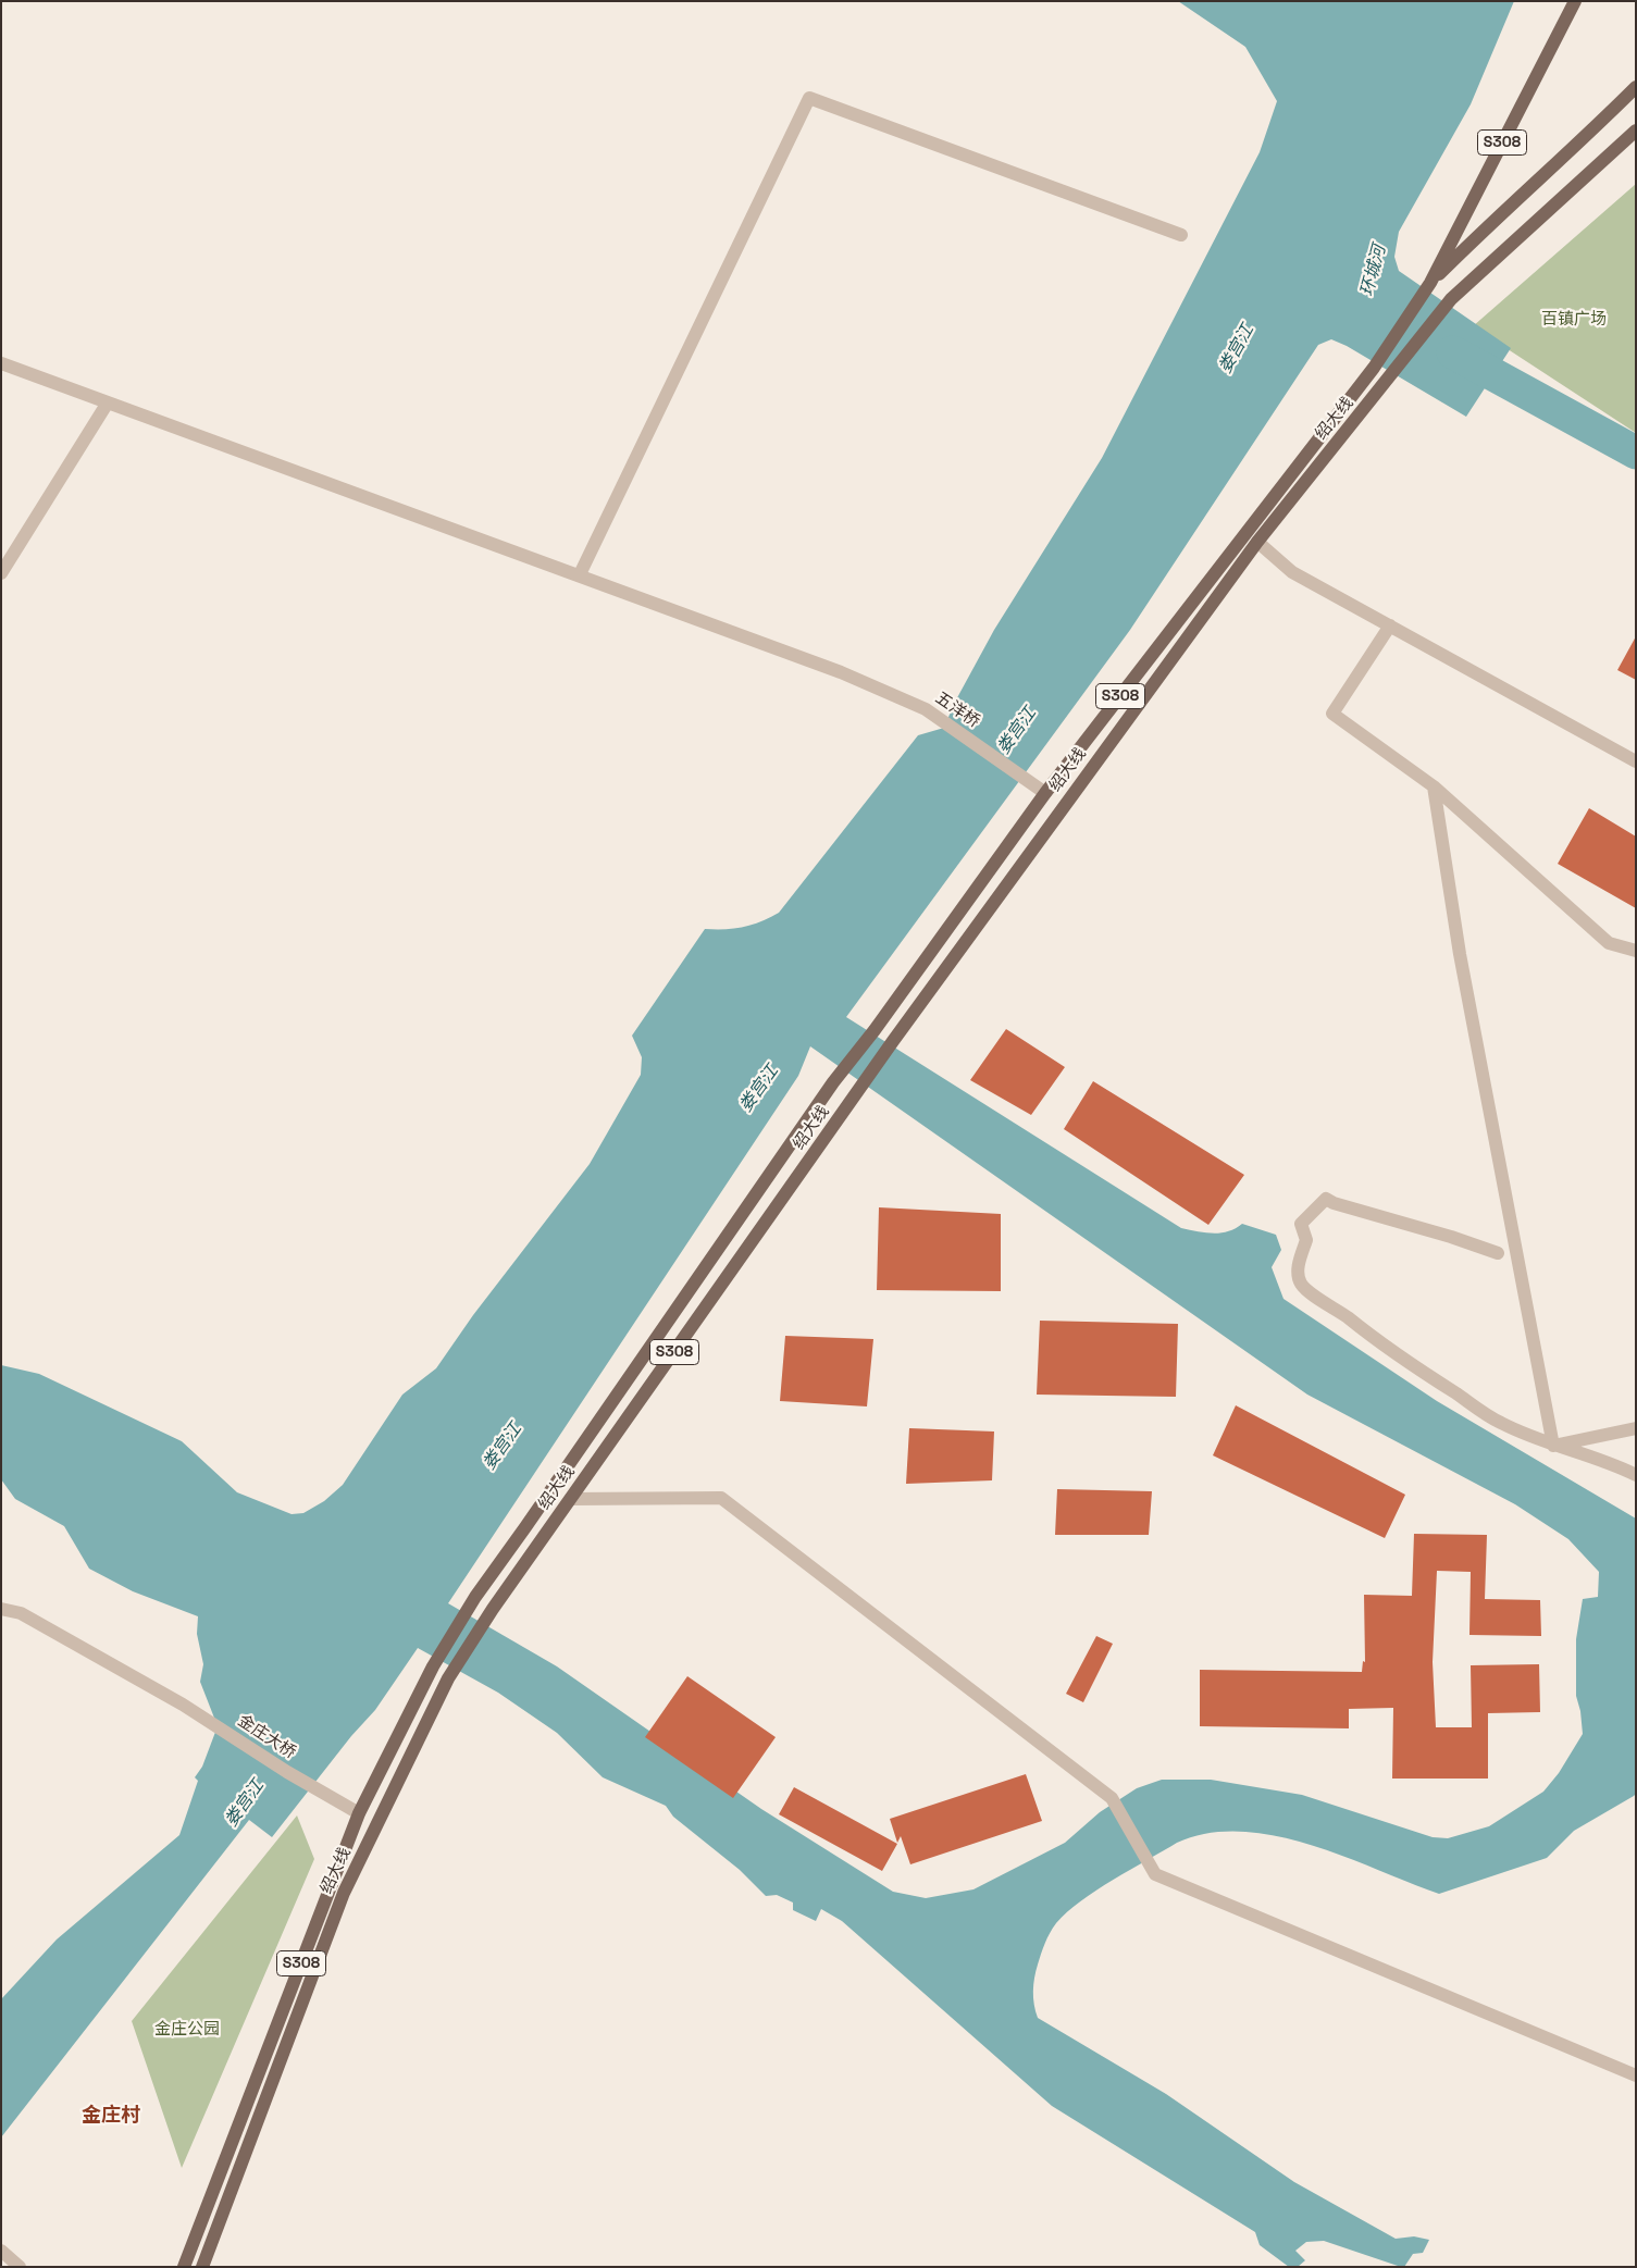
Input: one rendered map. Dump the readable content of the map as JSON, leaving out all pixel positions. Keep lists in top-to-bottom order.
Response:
{
  "streets": {
    "main road": ["S308", "绍大线"],
    "street": ["五洋桥", "金庄大桥"]
  },
  "crossings": [
    ["S308", "绍大线"],
    ["绍大线", "五洋桥"],
    ["绍大线", "金庄大桥"]
  ],
  "districts": ["金庄村"],
  "water": ["环城河", "娄宫江"],
  "parks": ["百镇广场", "金庄公园"]
}
